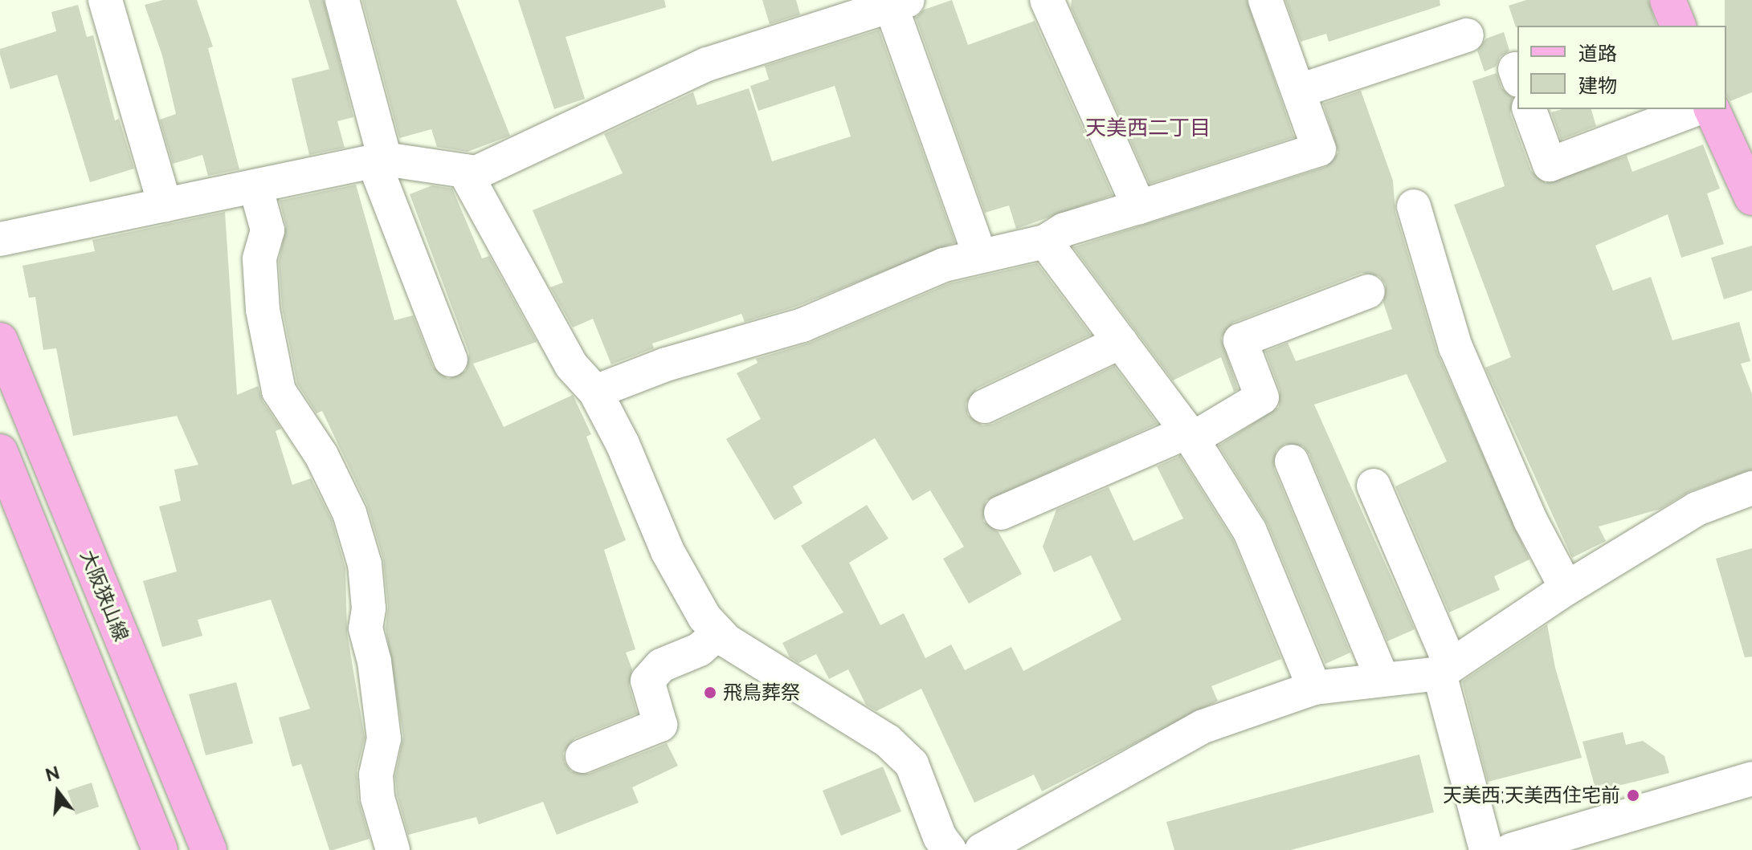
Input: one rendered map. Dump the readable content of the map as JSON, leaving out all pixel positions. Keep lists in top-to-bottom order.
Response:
{
  "streets": {
    "main road": ["大阪狭山線"]
  },
  "districts": ["天美西二丁目"],
  "places": ["飛鳥葬祭", "天美西;天美西住宅前"],
  "legend": ["道路", "建物"],
  "north": "top"
}
